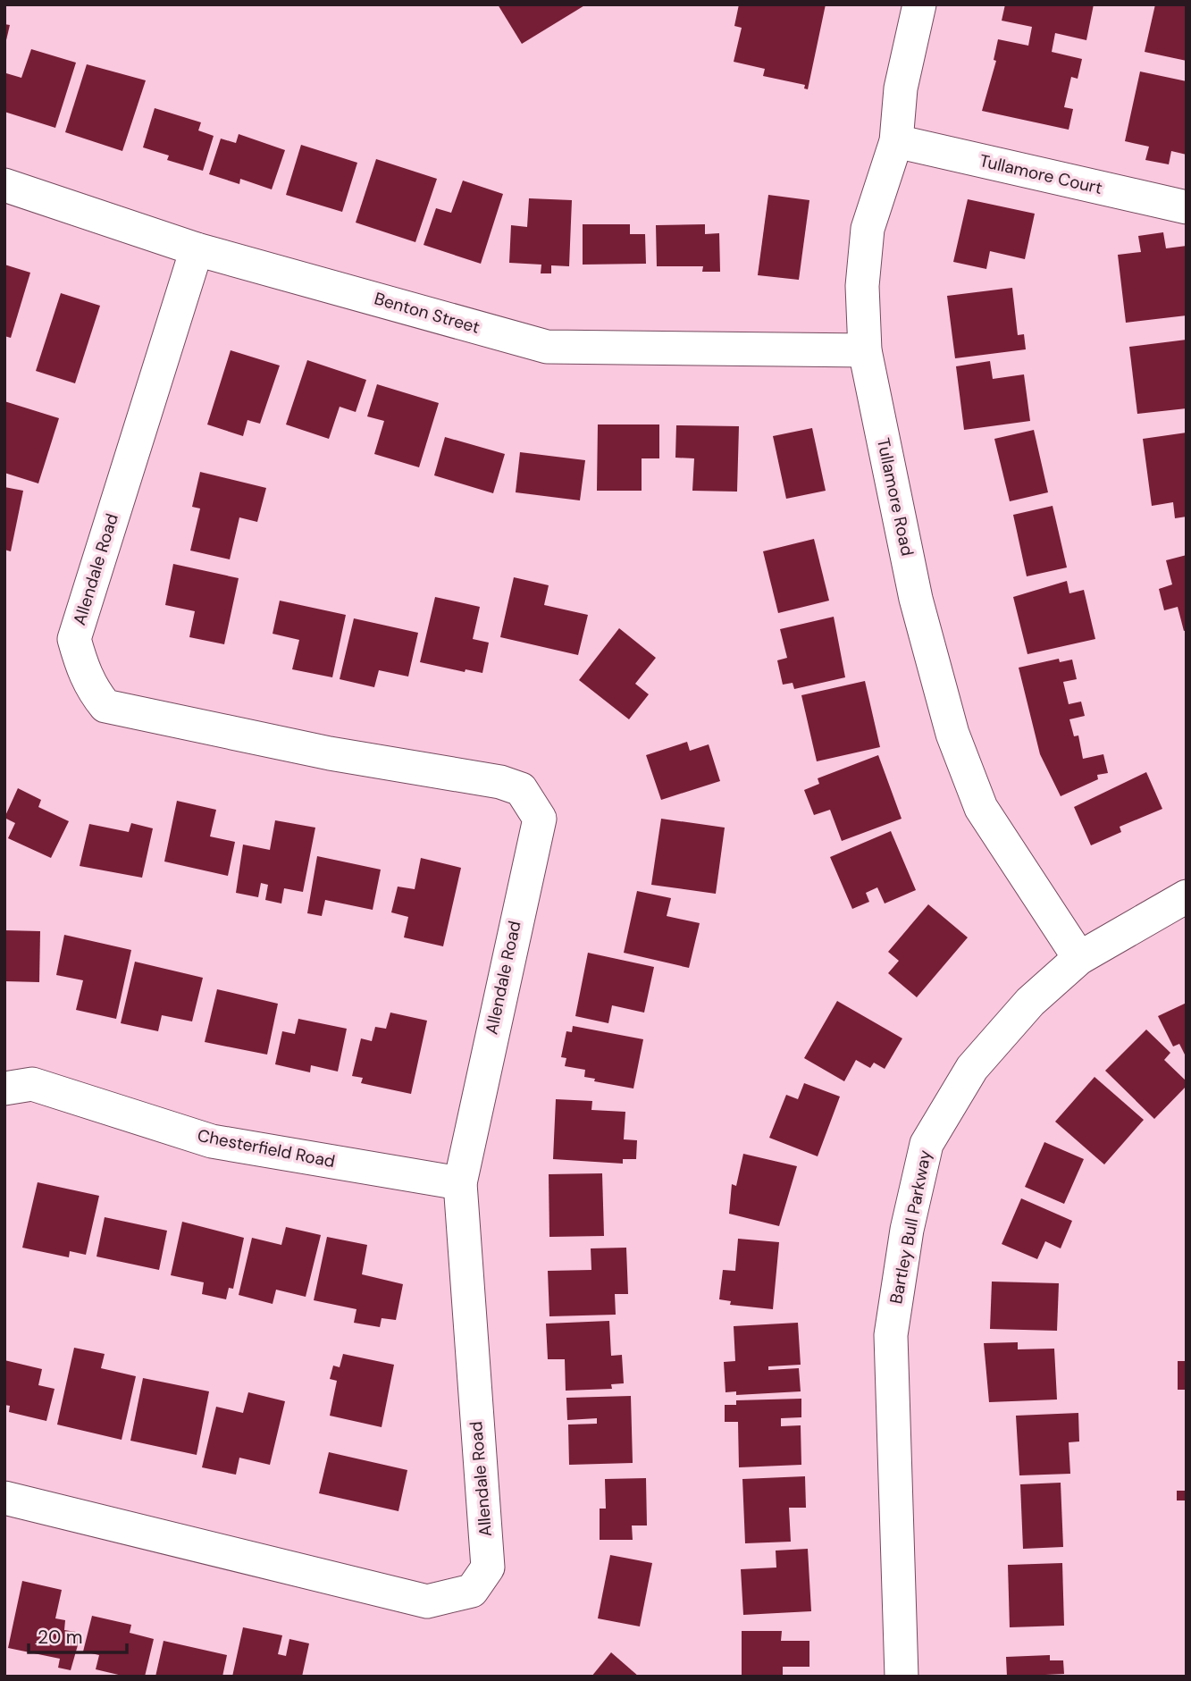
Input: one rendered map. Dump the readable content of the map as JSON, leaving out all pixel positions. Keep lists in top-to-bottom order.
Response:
{
  "streets": {
    "street": [
      "Tullamore Court",
      "Benton Street",
      "Tullamore Road",
      "Allendale Road",
      "Chesterfield Road",
      "Bartley Bull Parkway"
    ]
  },
  "crossings": [
    ["Tullamore Court", "Tullamore Road"],
    ["Benton Street", "Tullamore Road"],
    ["Benton Street", "Allendale Road"],
    ["Tullamore Road", "Bartley Bull Parkway"],
    ["Allendale Road", "Chesterfield Road"]
  ],
  "scale_bar": "20 m"
}
